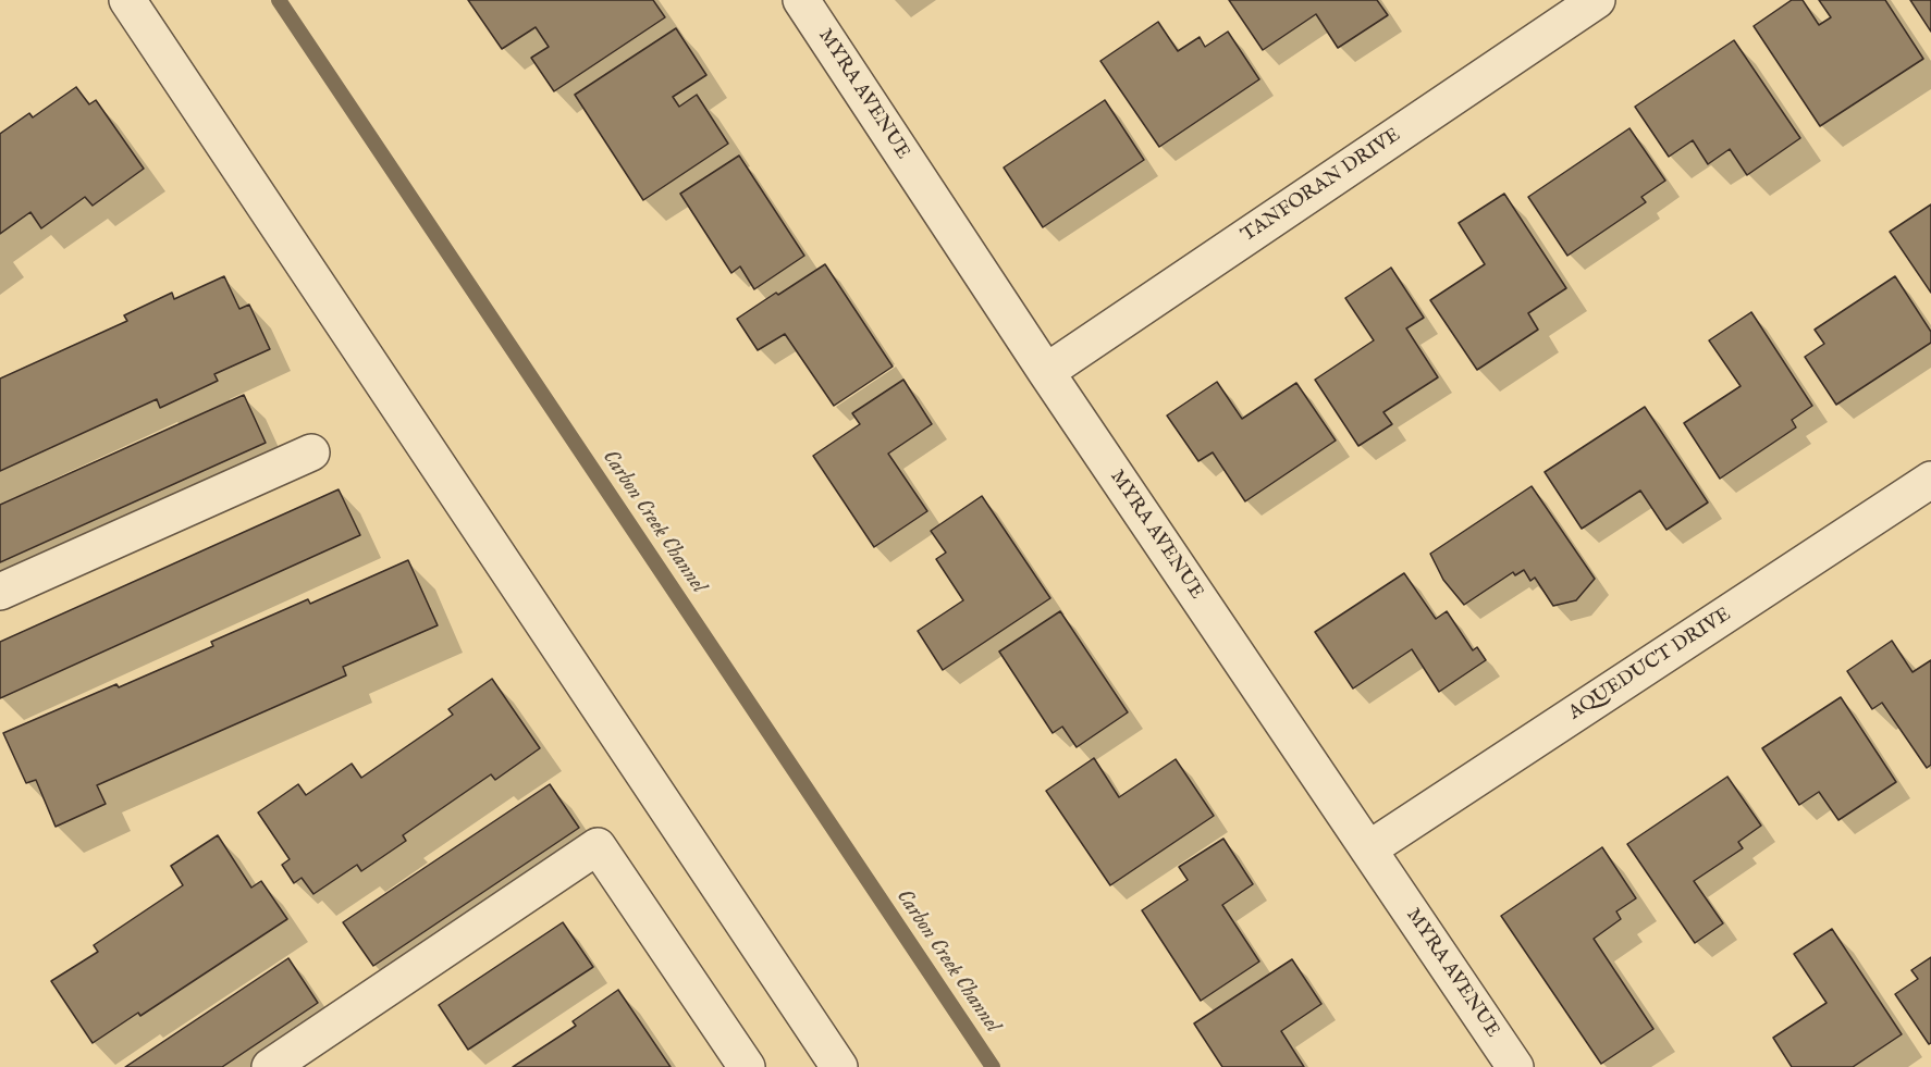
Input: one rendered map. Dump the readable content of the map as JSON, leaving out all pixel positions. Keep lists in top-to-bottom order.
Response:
{
  "streets": {
    "street": ["MYRA AVENUE", "TANFORAN DRIVE", "AQUEDUCT DRIVE"]
  },
  "crossings": [
    ["MYRA AVENUE", "TANFORAN DRIVE"],
    ["MYRA AVENUE", "AQUEDUCT DRIVE"]
  ],
  "water": ["Carbon Creek Channel"]
}
